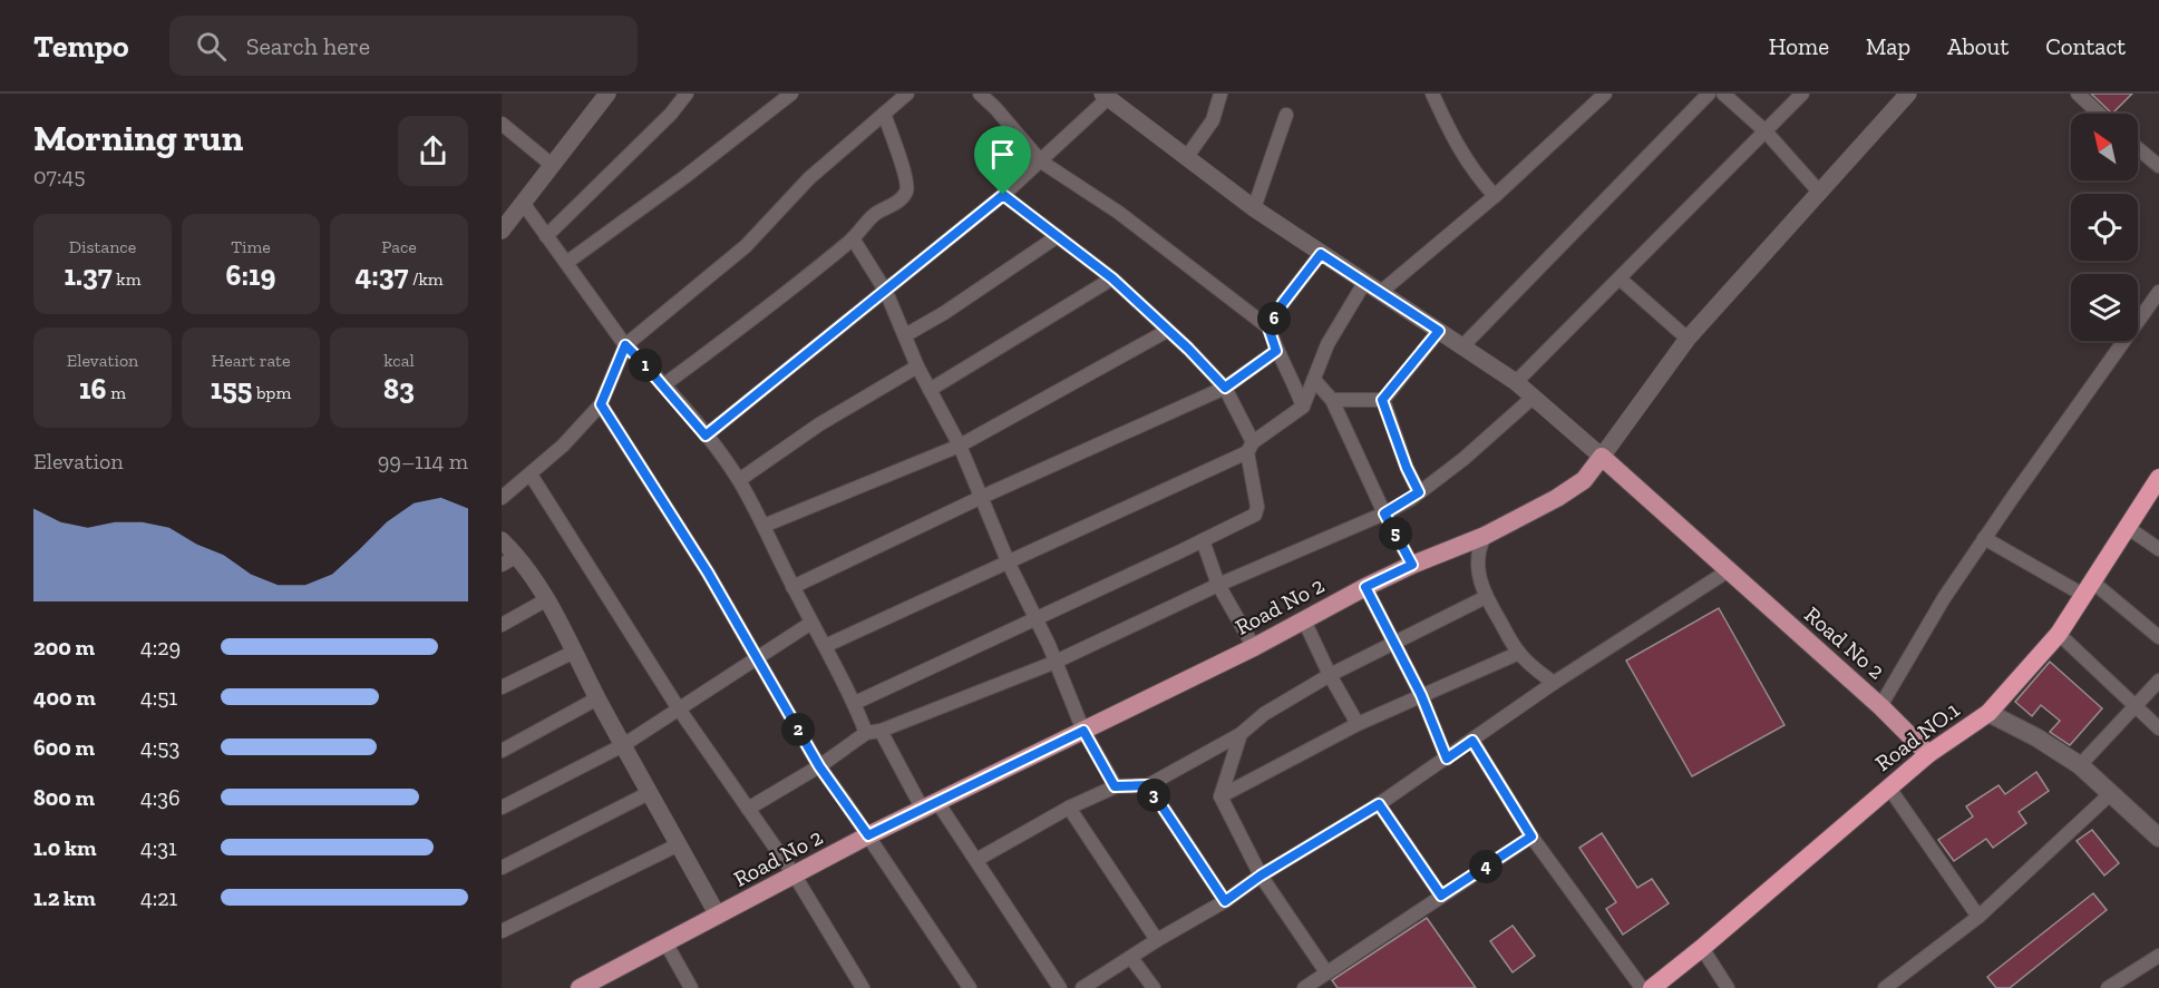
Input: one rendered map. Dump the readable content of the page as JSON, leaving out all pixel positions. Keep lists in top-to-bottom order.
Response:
{
  "streets": {
    "highway": ["Road NO.1"],
    "main road": ["Road No 2"]
  },
  "crossings": [
    ["Road No 2", "Road NO.1"]
  ],
  "north": "top left",
  "page": {
    "header": "Tempo",
    "search": "Search here",
    "nav": [
      "Home",
      "Map",
      "About",
      "Contact"
    ],
    "heading": ["Morning run", "07:45"],
    "stats": [
      ["Distance", "1.37 km"],
      ["Time", "6:19"],
      ["Pace", "4:37 /km"],
      ["Elevation", "16 m"],
      ["Heart rate", "155 bpm"],
      ["kcal", "83"]
    ],
    "pins": [
      "6",
      "1",
      "5",
      "2",
      "3",
      "4"
    ],
    "chart": ["Elevation", "99–114 m"],
    "list": [
      {
        "name": "200 m",
        "note": "4:29"
      },
      {
        "name": "400 m",
        "note": "4:51"
      },
      {
        "name": "600 m",
        "note": "4:53"
      },
      {
        "name": "800 m",
        "note": "4:36"
      },
      {
        "name": "1.0 km",
        "note": "4:31"
      },
      {
        "name": "1.2 km",
        "note": "4:21"
      }
    ]
  }
}
